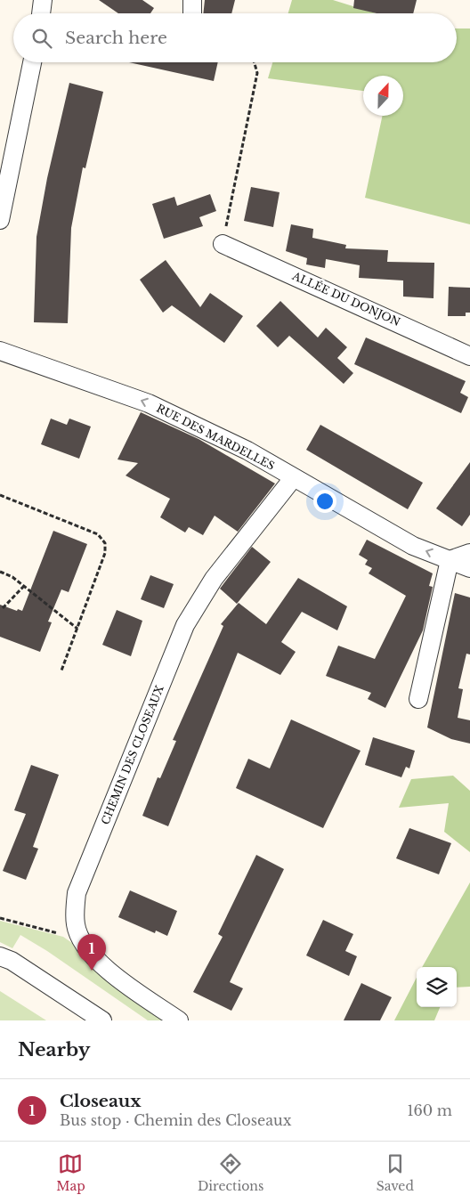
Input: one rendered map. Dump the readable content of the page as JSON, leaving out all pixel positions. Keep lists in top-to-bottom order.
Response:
{
  "streets": {
    "street": ["ALLÉE DU DONJON", "RUE DES MARDELLES", "CHEMIN DES CLOSEAUX"]
  },
  "crossings": [
    ["RUE DES MARDELLES", "CHEMIN DES CLOSEAUX"]
  ],
  "one_way": ["RUE DES MARDELLES"],
  "north": "top",
  "page": {
    "search": "Search here",
    "pins": "1",
    "heading": "Nearby",
    "list": [
      {
        "mark": "1",
        "name": "Closeaux",
        "note": "Bus stop · Chemin des Closeaux",
        "value": "160 m"
      }
    ],
    "nav": ["Map", "Directions", "Saved"]
  }
}
